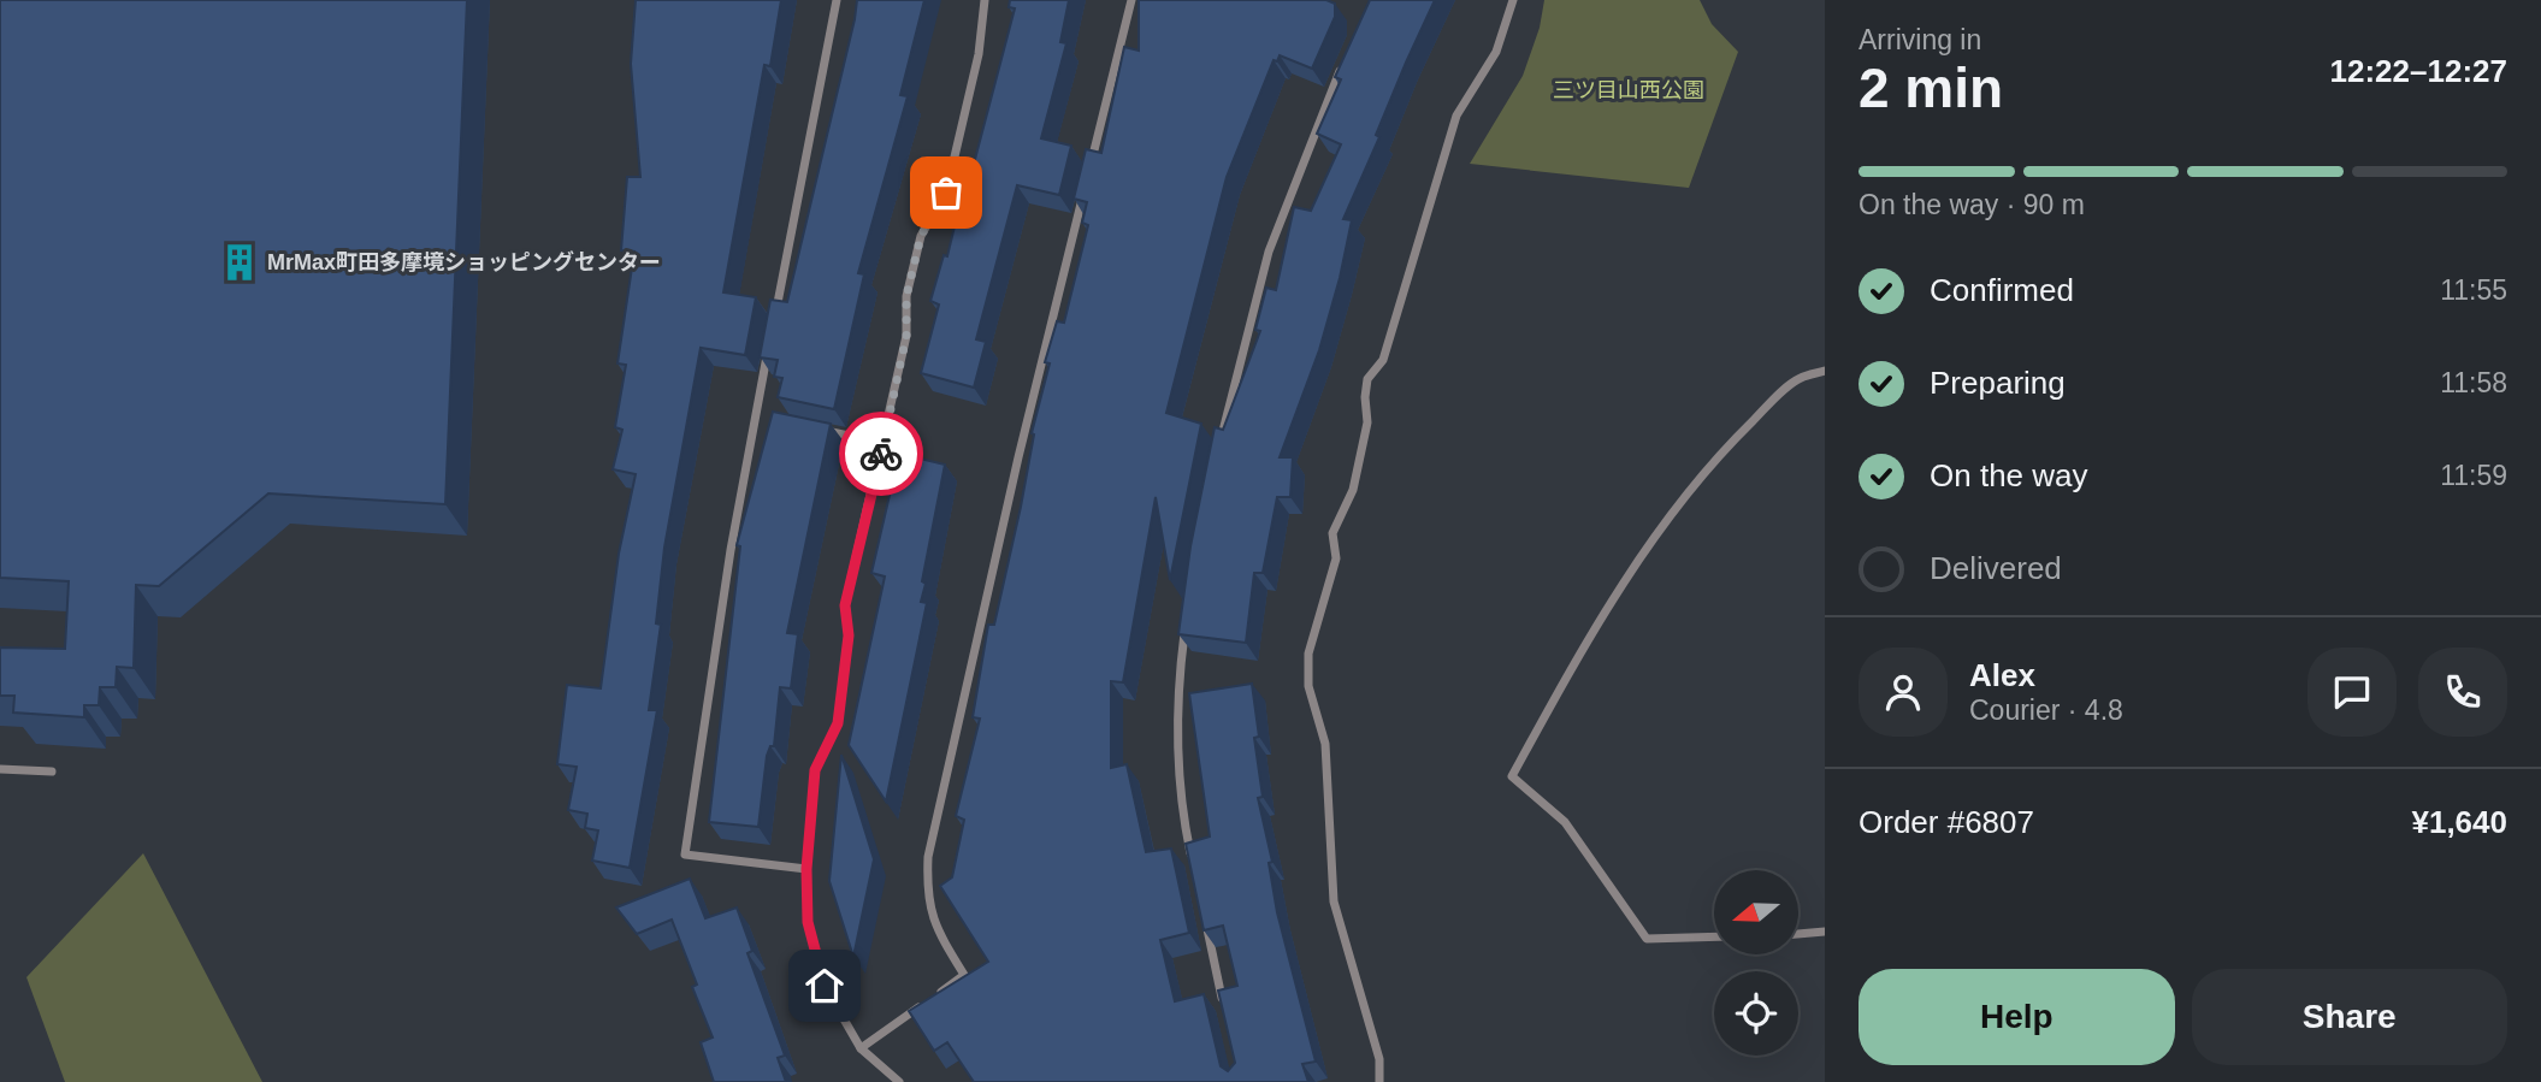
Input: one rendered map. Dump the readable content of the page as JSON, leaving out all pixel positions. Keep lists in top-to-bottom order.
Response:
{
  "parks": ["三ツ目山西公園"],
  "places": {
    "building": ["MrMax町田多摩境ショッピングセンター"]
  },
  "north": "left",
  "page": {
    "heading": ["2 min", "Arriving in", "12:22–12:27"],
    "panel": [
      "Alex",
      "Courier · 4.8",
      "Order #6807",
      "¥1,640"
    ],
    "bar": "On the way · 90 m",
    "list": [
      ["Confirmed", "11:55"],
      ["Preparing", "11:58"],
      ["On the way", "11:59"],
      "Delivered"
    ],
    "buttons": ["Help", "Share"]
  }
}
